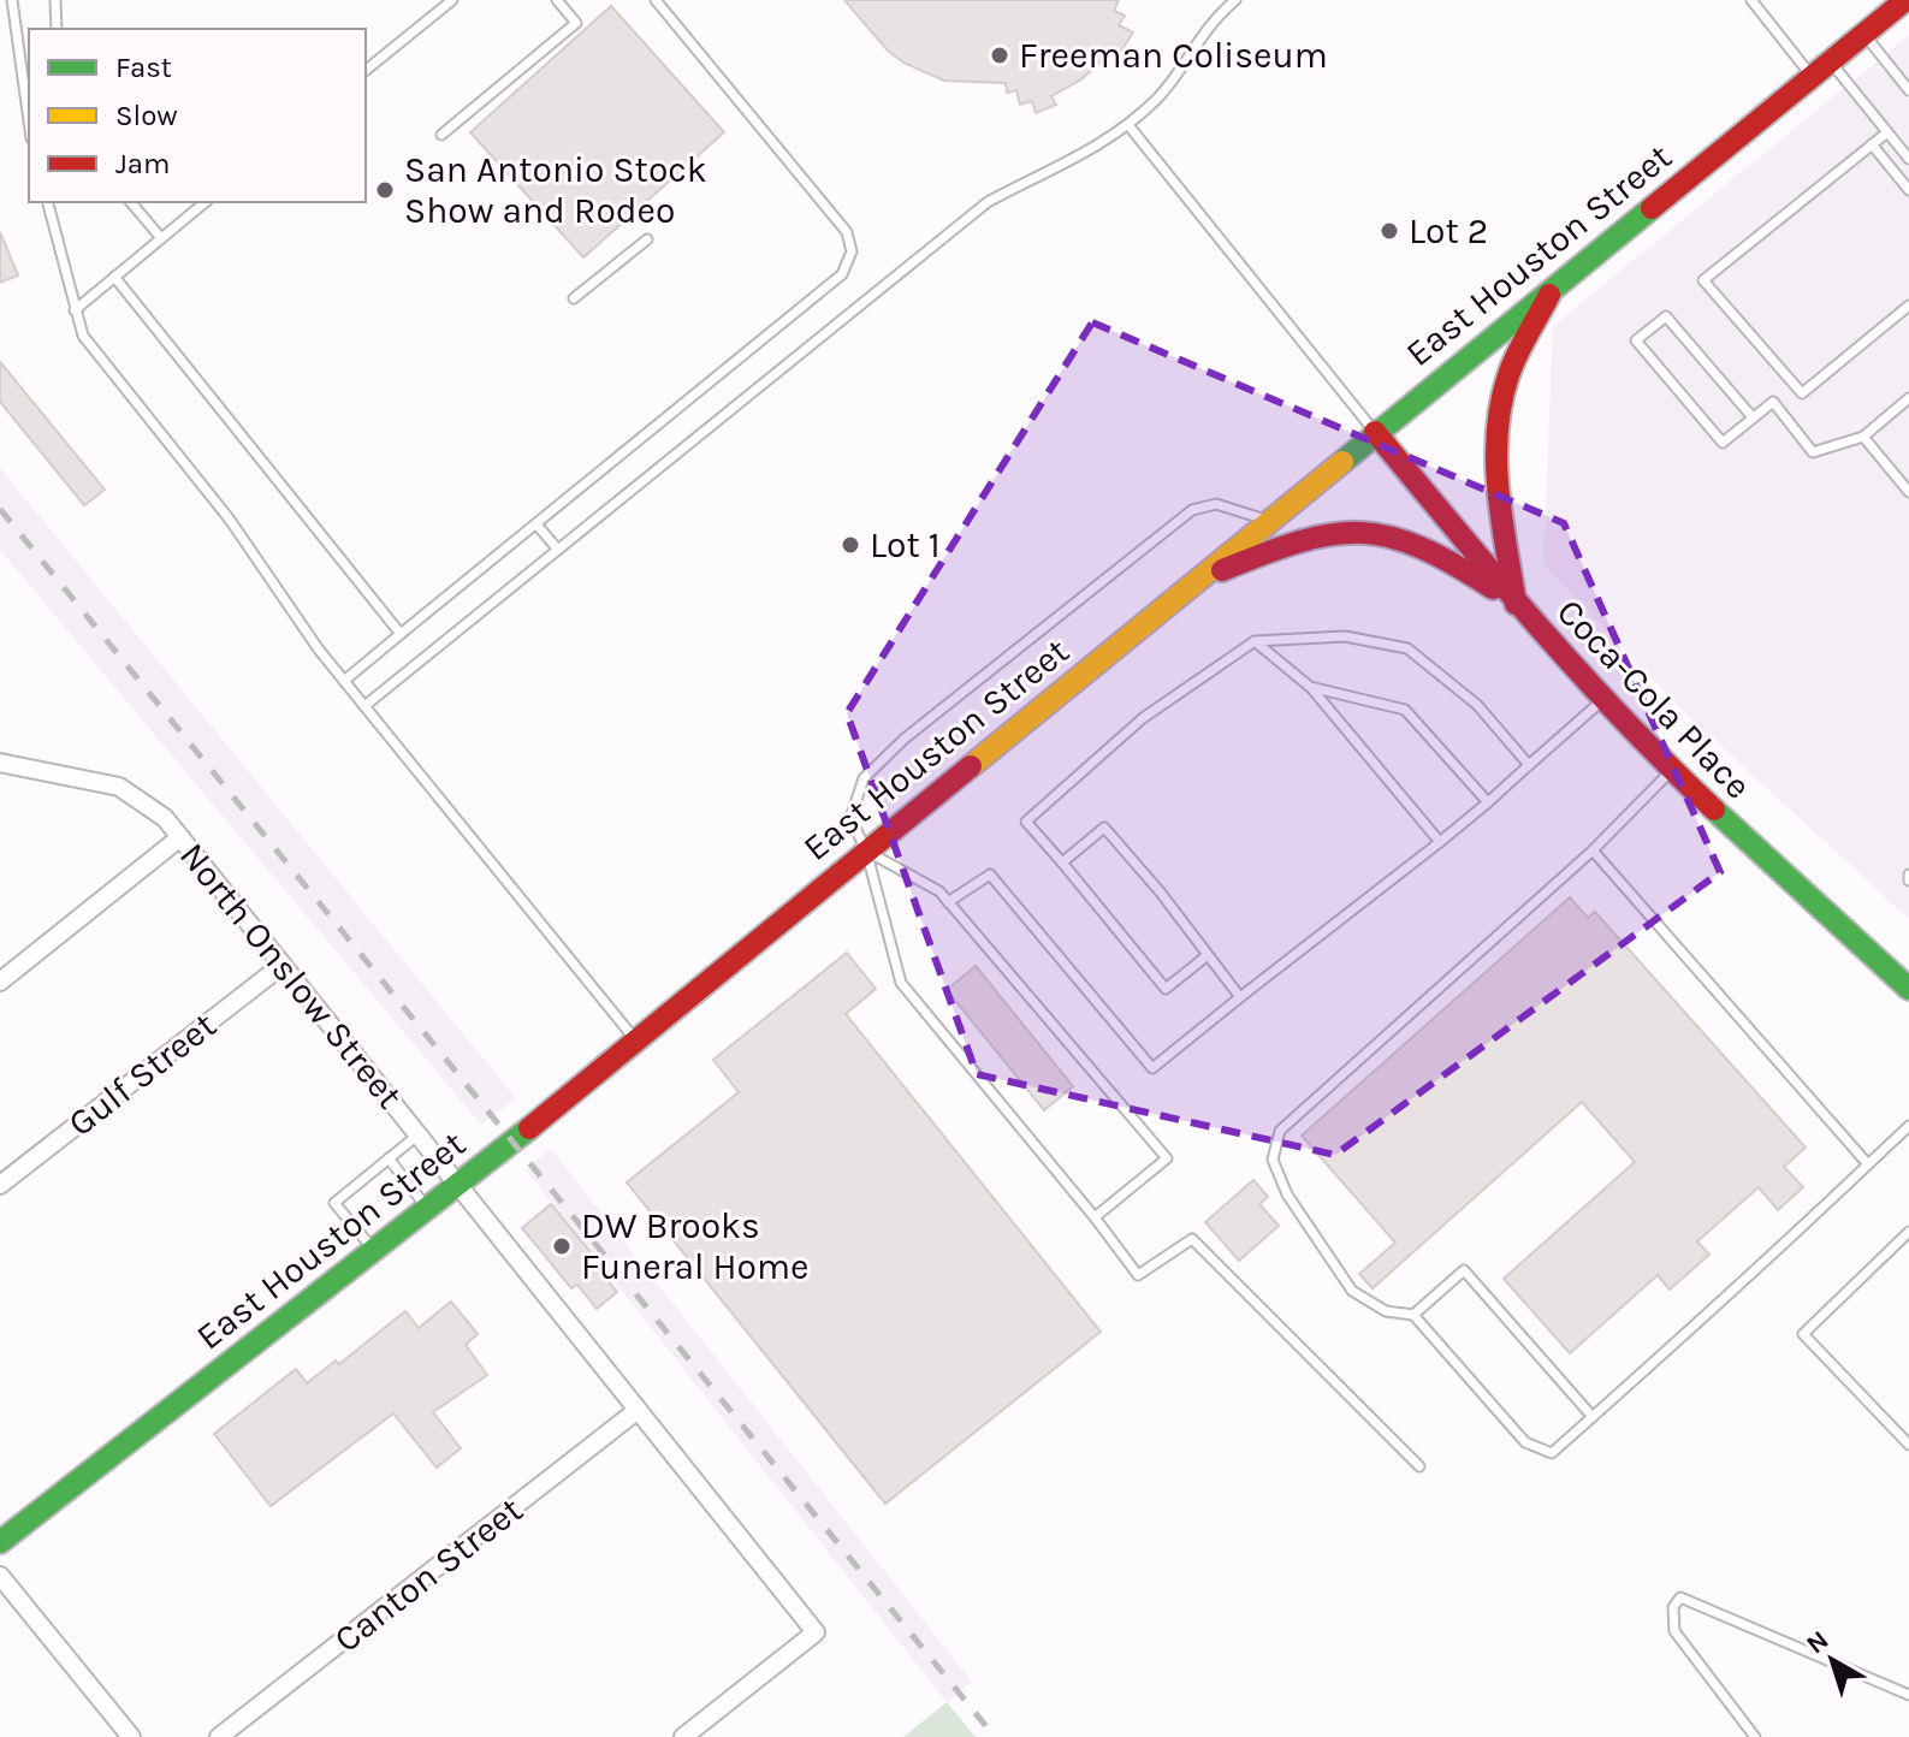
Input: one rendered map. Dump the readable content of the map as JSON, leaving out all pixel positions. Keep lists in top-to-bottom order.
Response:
{
  "streets": {
    "main road": ["East Houston Street", "Coca-Cola Place"],
    "street": ["North Onslow Street", "Gulf Street", "Canton Street"]
  },
  "crossings": [
    ["East Houston Street", "Coca-Cola Place"],
    ["East Houston Street", "North Onslow Street"],
    ["North Onslow Street", "Gulf Street"],
    ["North Onslow Street", "Canton Street"]
  ],
  "places": [
    "Freeman Coliseum",
    "San Antonio Stock Show and Rodeo",
    "Lot 2",
    "Lot 1",
    "DW Brooks Funeral Home"
  ],
  "legend": ["Fast", "Slow", "Jam"],
  "north": "top left"
}
